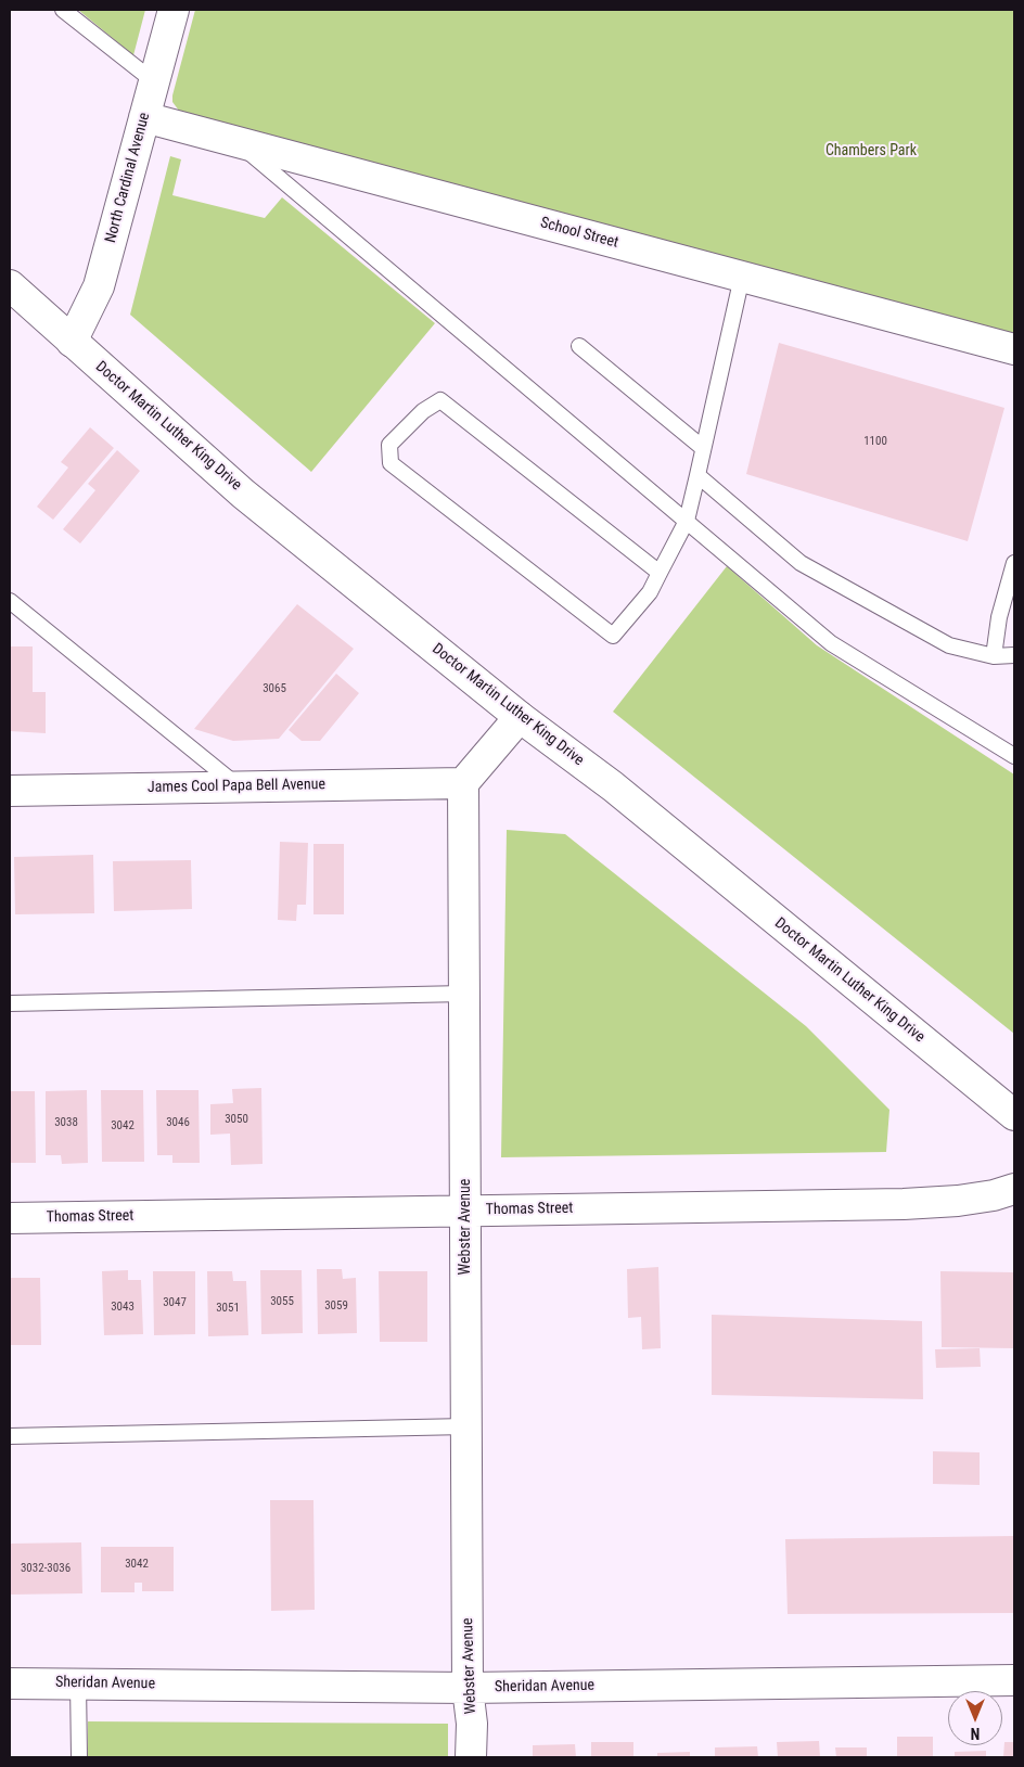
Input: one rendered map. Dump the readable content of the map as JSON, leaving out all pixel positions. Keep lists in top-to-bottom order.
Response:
{
  "streets": {
    "street": [
      "North Cardinal Avenue",
      "School Street",
      "Doctor Martin Luther King Drive",
      "James Cool Papa Bell Avenue",
      "Thomas Street",
      "Webster Avenue",
      "Sheridan Avenue"
    ]
  },
  "crossings": [
    ["North Cardinal Avenue", "School Street"],
    ["North Cardinal Avenue", "Doctor Martin Luther King Drive"],
    ["James Cool Papa Bell Avenue", "Webster Avenue"],
    ["Thomas Street", "Webster Avenue"],
    ["Webster Avenue", "Sheridan Avenue"]
  ],
  "parks": ["Chambers Park"],
  "house_numbers": [
    "1100",
    "3065",
    "3050",
    "3038",
    "3046",
    "3042",
    "3055",
    "3047",
    "3059",
    "3043",
    "3051",
    "3042",
    "3032-3036"
  ],
  "north": "bottom"
}
